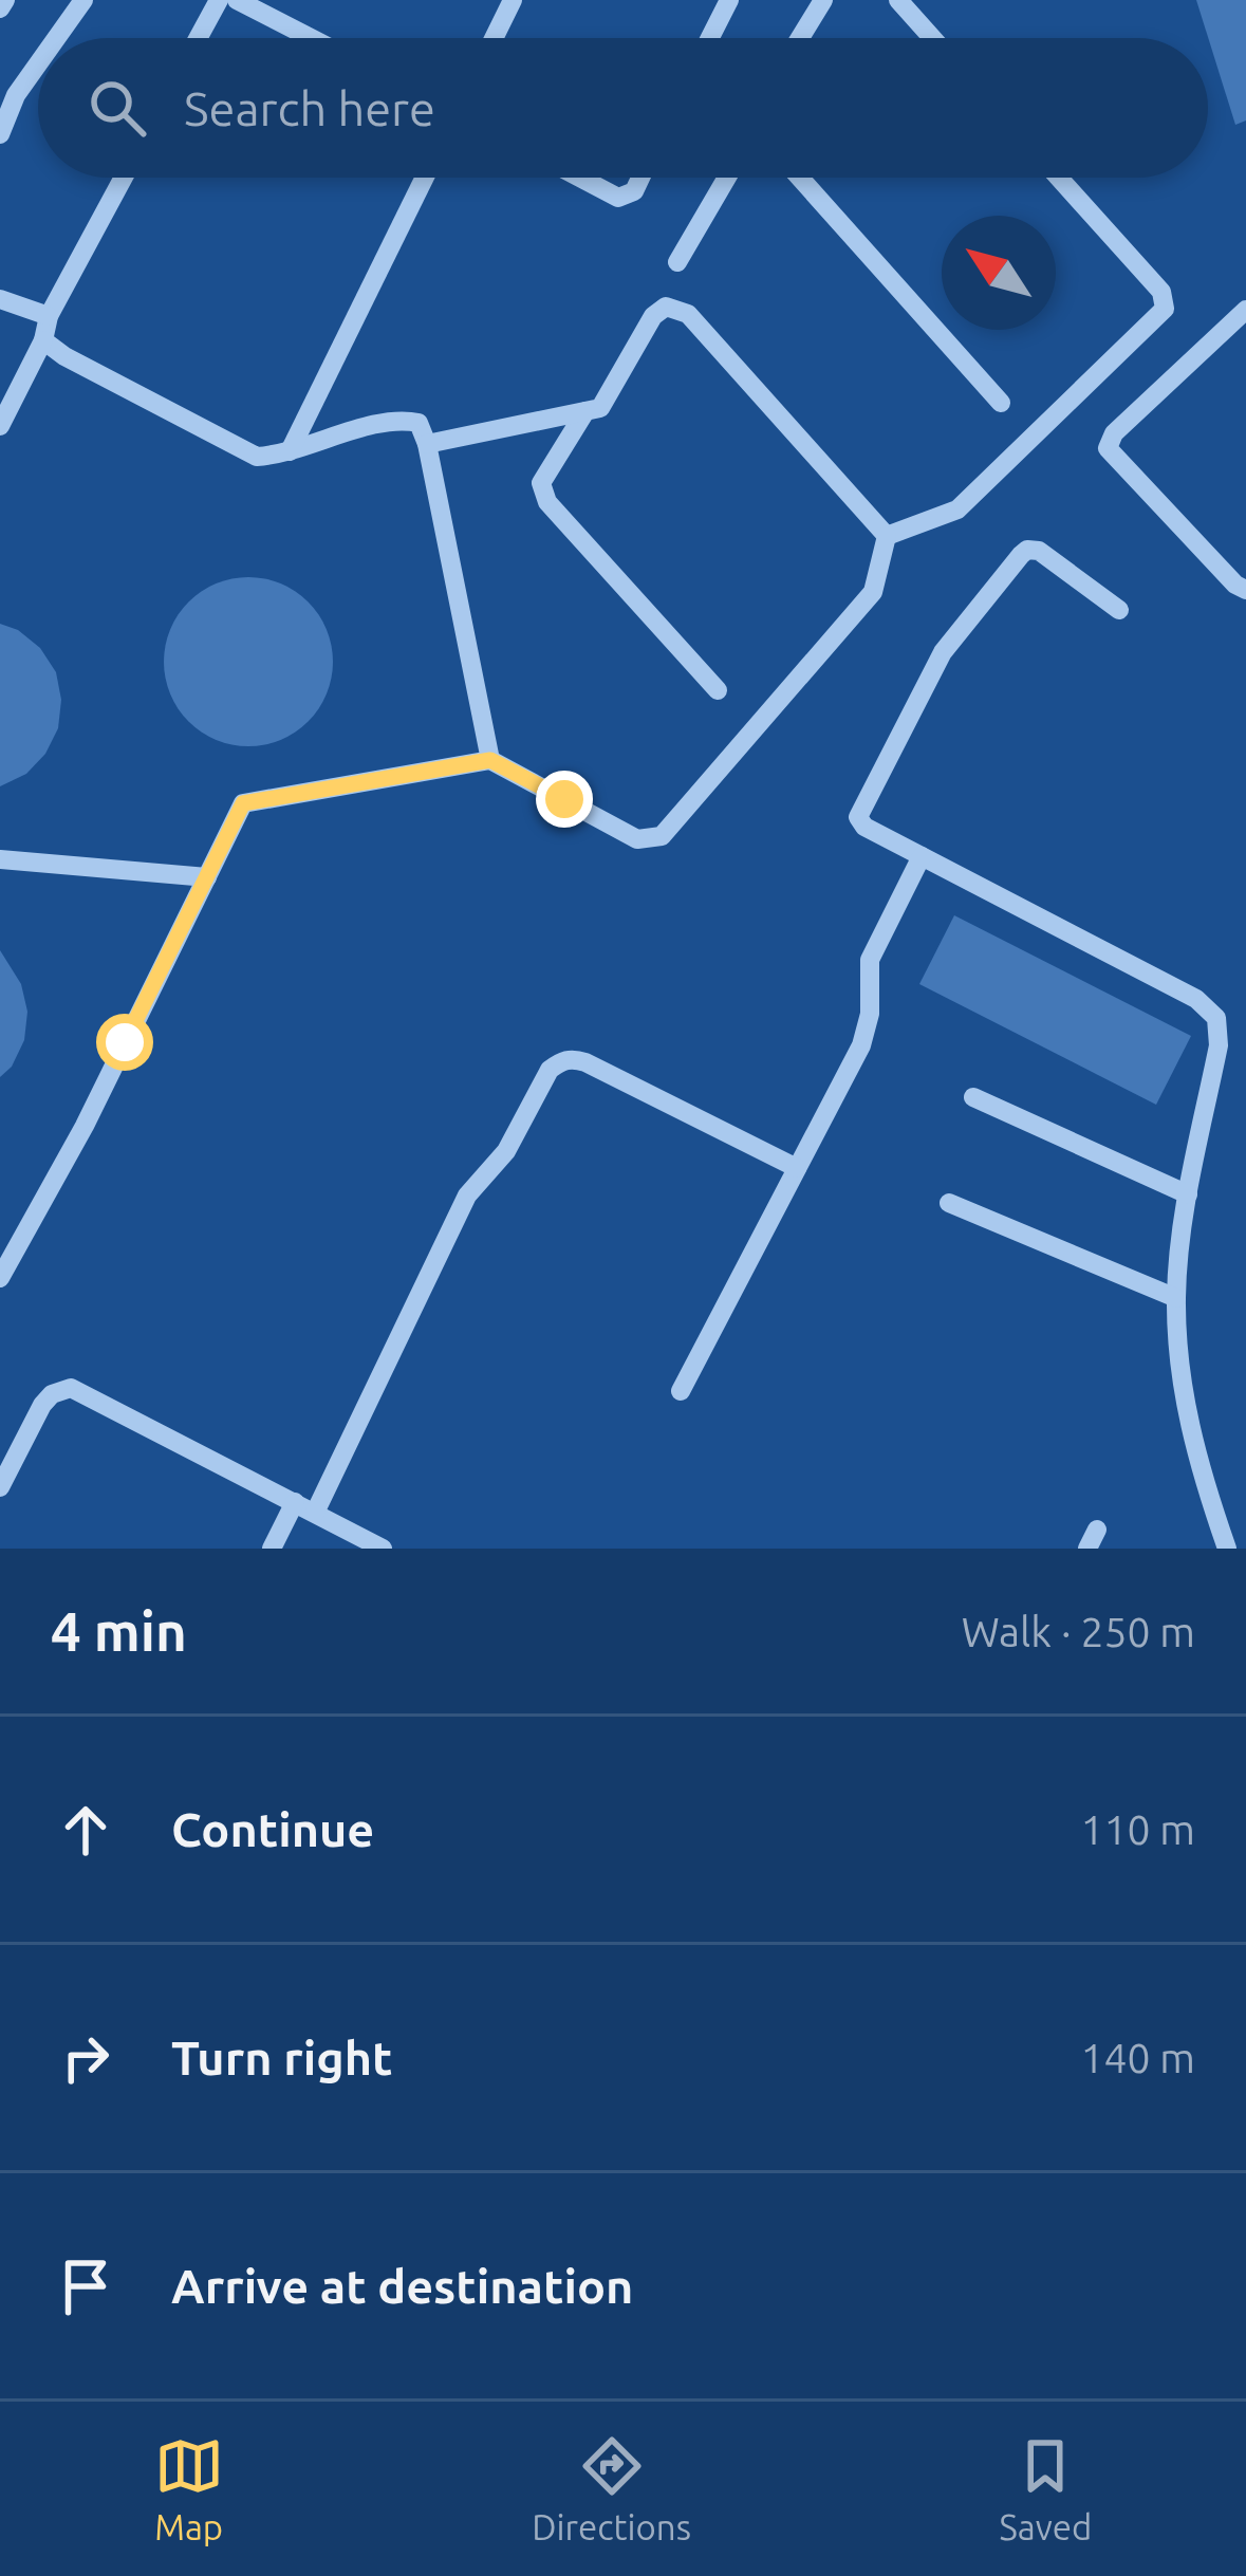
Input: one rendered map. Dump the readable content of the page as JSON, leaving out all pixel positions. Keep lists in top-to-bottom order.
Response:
{
  "north": "top left",
  "page": {
    "search": "Search here",
    "heading": ["4 min", "Walk · 250 m"],
    "list": [
      ["Continue", "110 m"],
      ["Turn right", "140 m"],
      "Arrive at destination"
    ],
    "nav": ["Map", "Directions", "Saved"]
  }
}
